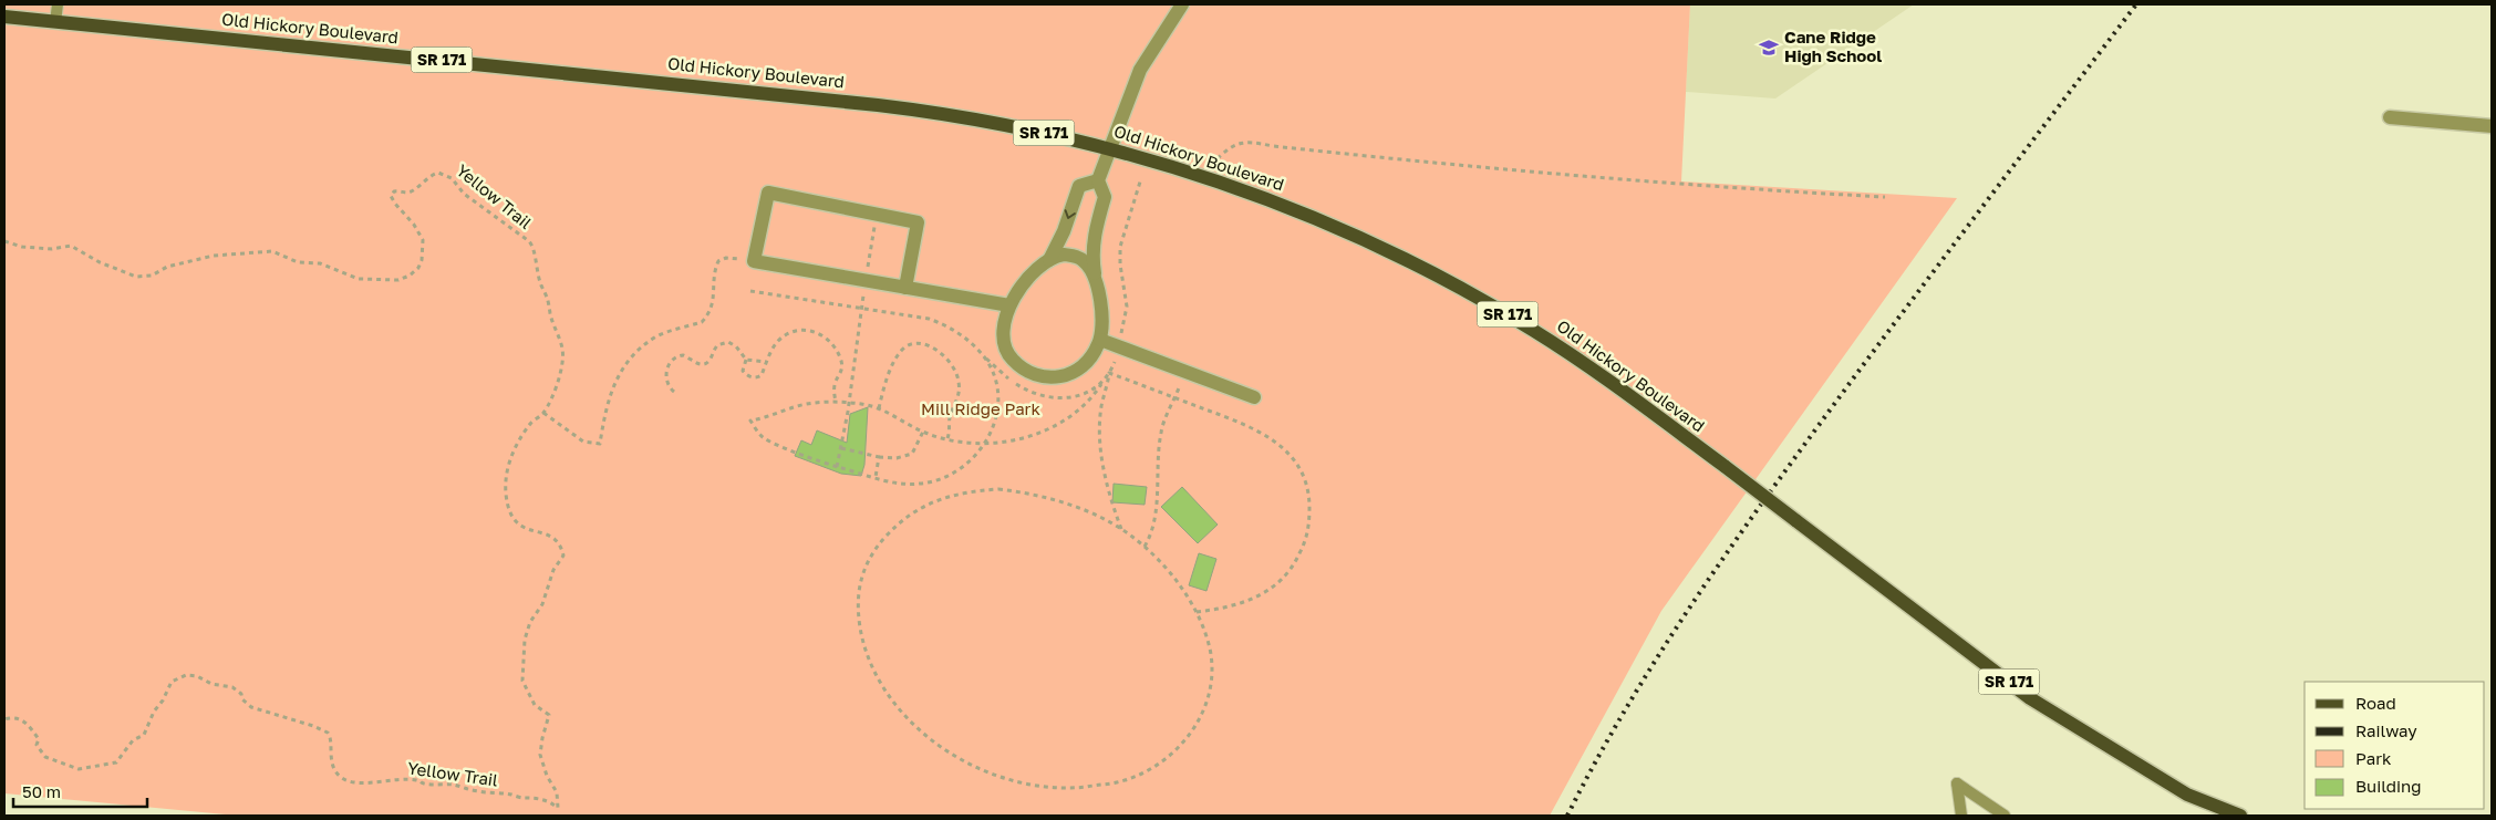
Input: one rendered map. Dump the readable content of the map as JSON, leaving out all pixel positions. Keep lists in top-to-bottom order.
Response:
{
  "streets": {
    "main road": ["Old Hickory Boulevard", "SR 171"],
    "path": ["Yellow Trail"]
  },
  "parks": ["Mill Ridge Park"],
  "places": {
    "school or university": ["Cane Ridge High School"]
  },
  "legend": [
    "Road",
    "Railway",
    "Park",
    "Building"
  ],
  "scale_bar": "50 m"
}
